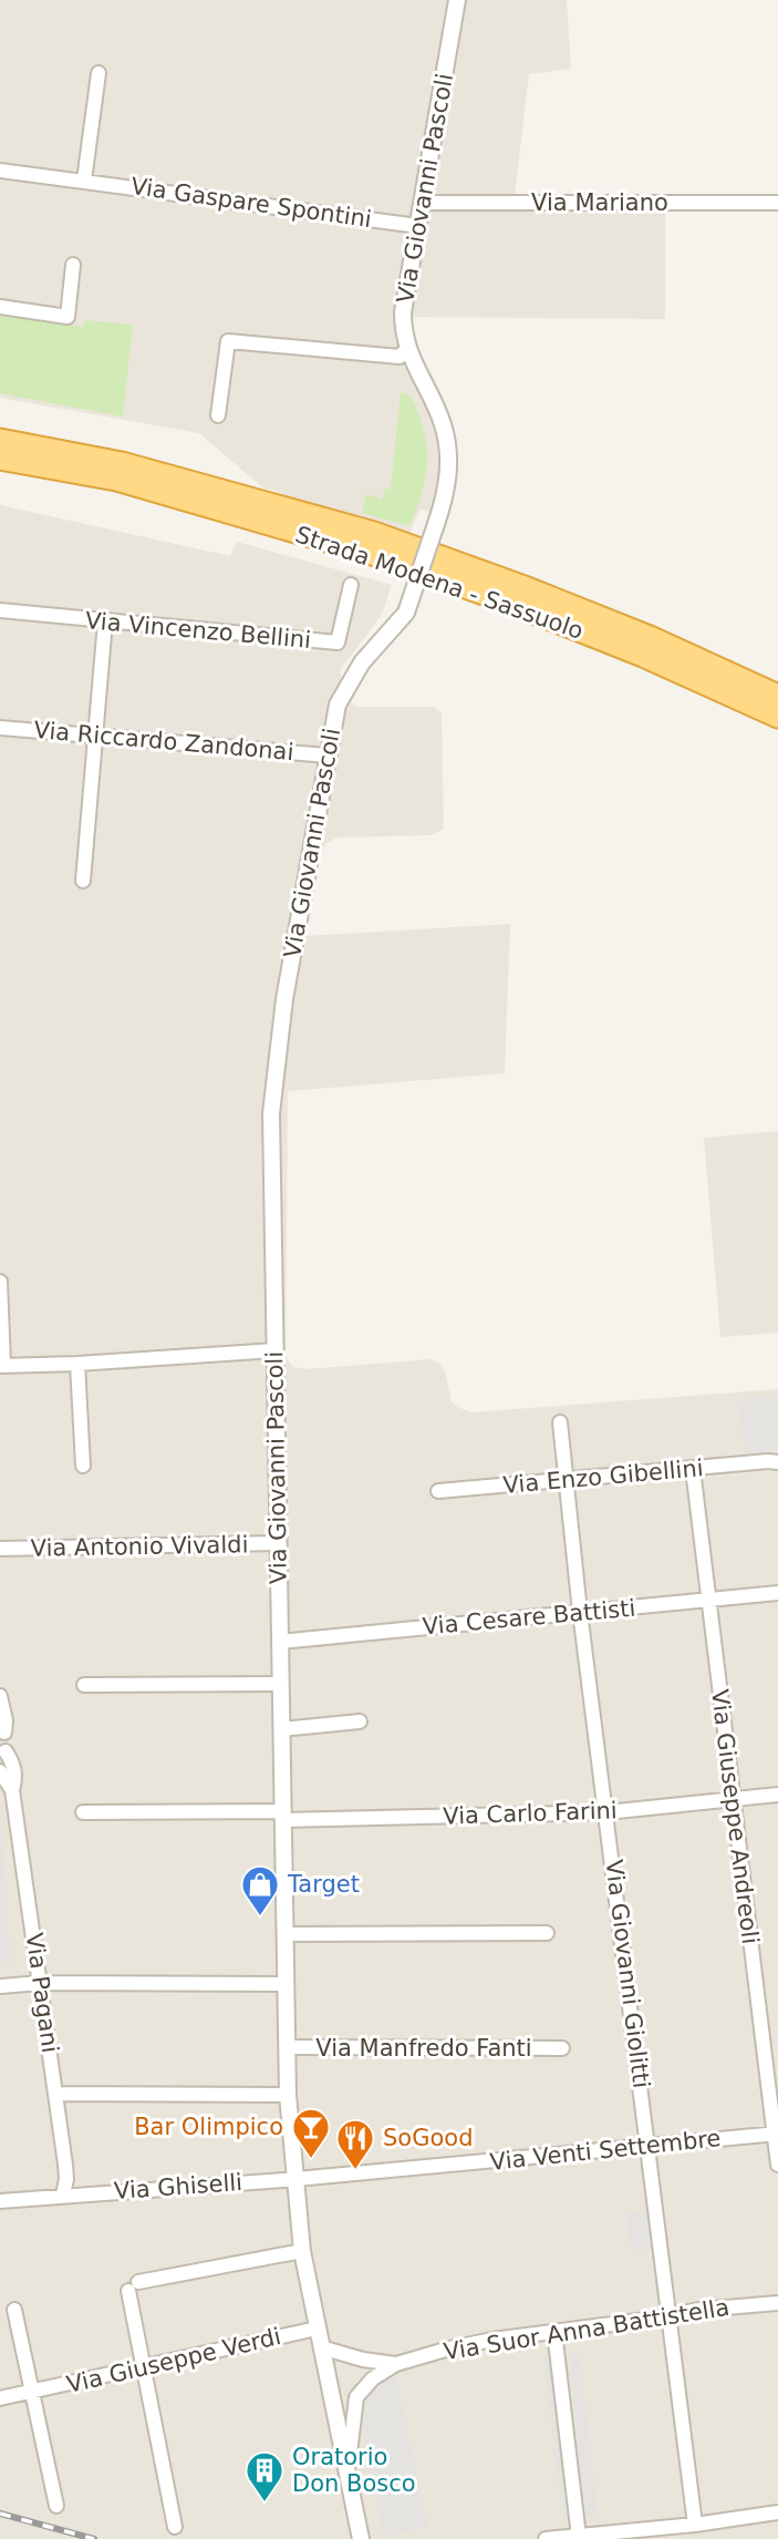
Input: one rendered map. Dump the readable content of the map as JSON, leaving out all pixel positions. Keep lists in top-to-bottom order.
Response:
{
  "streets": {
    "highway": ["Strada Modena - Sassuolo"],
    "street": [
      "Via Giovanni Pascoli",
      "Via Gaspare Spontini",
      "Via Mariano",
      "Via Vincenzo Bellini",
      "Via Riccardo Zandonai",
      "Via Enzo Gibellini",
      "Via Antonio Vivaldi",
      "Via Cesare Battisti",
      "Via Carlo Farini",
      "Via Giuseppe Andreoli",
      "Via Giovanni Giolitti",
      "Via Pagani",
      "Via Manfredo Fanti",
      "Via Venti Settembre",
      "Via Ghiselli",
      "Via Suor Anna Battistella",
      "Via Giuseppe Verdi"
    ]
  },
  "crossings": [
    ["Via Giovanni Pascoli", "Via Gaspare Spontini"],
    ["Via Giovanni Pascoli", "Via Mariano"],
    ["Via Giovanni Pascoli", "Via Riccardo Zandonai"],
    ["Via Giovanni Pascoli", "Via Antonio Vivaldi"],
    ["Via Giovanni Pascoli", "Via Cesare Battisti"],
    ["Via Giovanni Pascoli", "Via Carlo Farini"],
    ["Via Giovanni Pascoli", "Via Manfredo Fanti"],
    ["Via Giovanni Pascoli", "Via Venti Settembre"],
    ["Via Giovanni Pascoli", "Via Ghiselli"],
    ["Via Giovanni Pascoli", "Via Giuseppe Verdi"],
    ["Via Enzo Gibellini", "Via Giuseppe Andreoli"],
    ["Via Enzo Gibellini", "Via Giovanni Giolitti"],
    ["Via Cesare Battisti", "Via Giuseppe Andreoli"],
    ["Via Cesare Battisti", "Via Giovanni Giolitti"],
    ["Via Carlo Farini", "Via Giuseppe Andreoli"],
    ["Via Carlo Farini", "Via Giovanni Giolitti"],
    ["Via Giuseppe Andreoli", "Via Venti Settembre"],
    ["Via Giovanni Giolitti", "Via Venti Settembre"],
    ["Via Giovanni Giolitti", "Via Suor Anna Battistella"],
    ["Via Pagani", "Via Ghiselli"],
    ["Via Venti Settembre", "Via Ghiselli"]
  ],
  "places": {
    "shop": ["Target"],
    "bar": ["Bar Olimpico"],
    "restaurant": ["SoGood"],
    "building": ["Oratorio Don Bosco"]
  }
}
